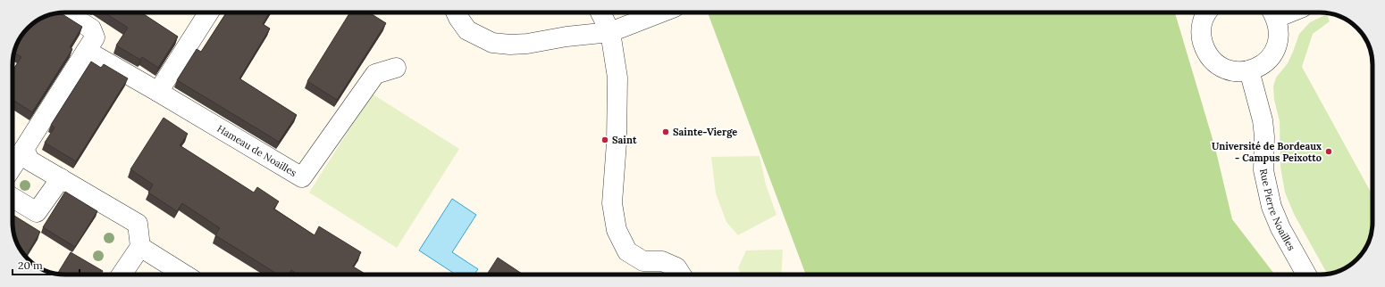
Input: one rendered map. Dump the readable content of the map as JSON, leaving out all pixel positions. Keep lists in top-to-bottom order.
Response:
{
  "streets": {
    "street": ["Hameau de Noailles", "Rue Pierre Noailles"]
  },
  "places": ["Sainte-Vierge", "Saint", "Université de Bordeaux - Campus Peixotto"],
  "scale_bar": "20 m"
}
